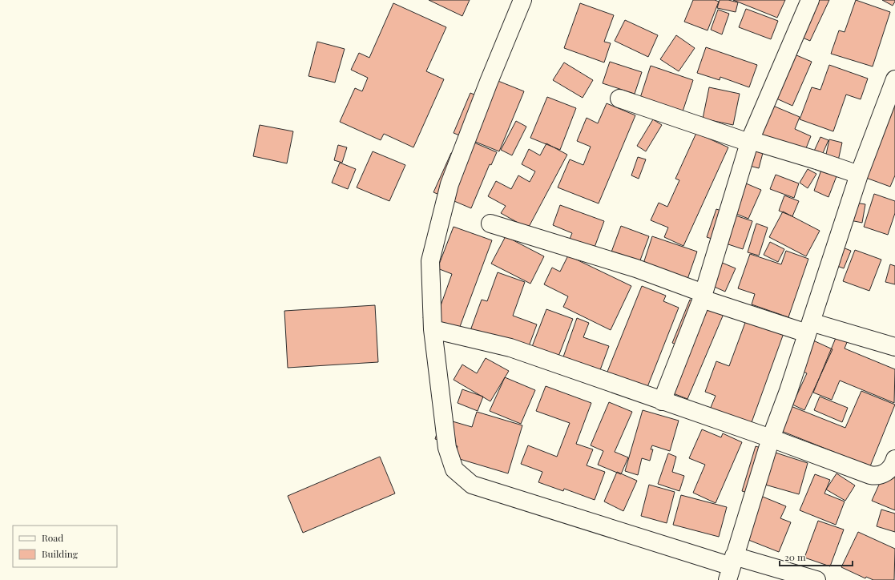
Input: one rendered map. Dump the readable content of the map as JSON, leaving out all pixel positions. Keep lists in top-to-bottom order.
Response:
{
  "legend": ["Road", "Building"],
  "scale_bar": "20 m"
}
